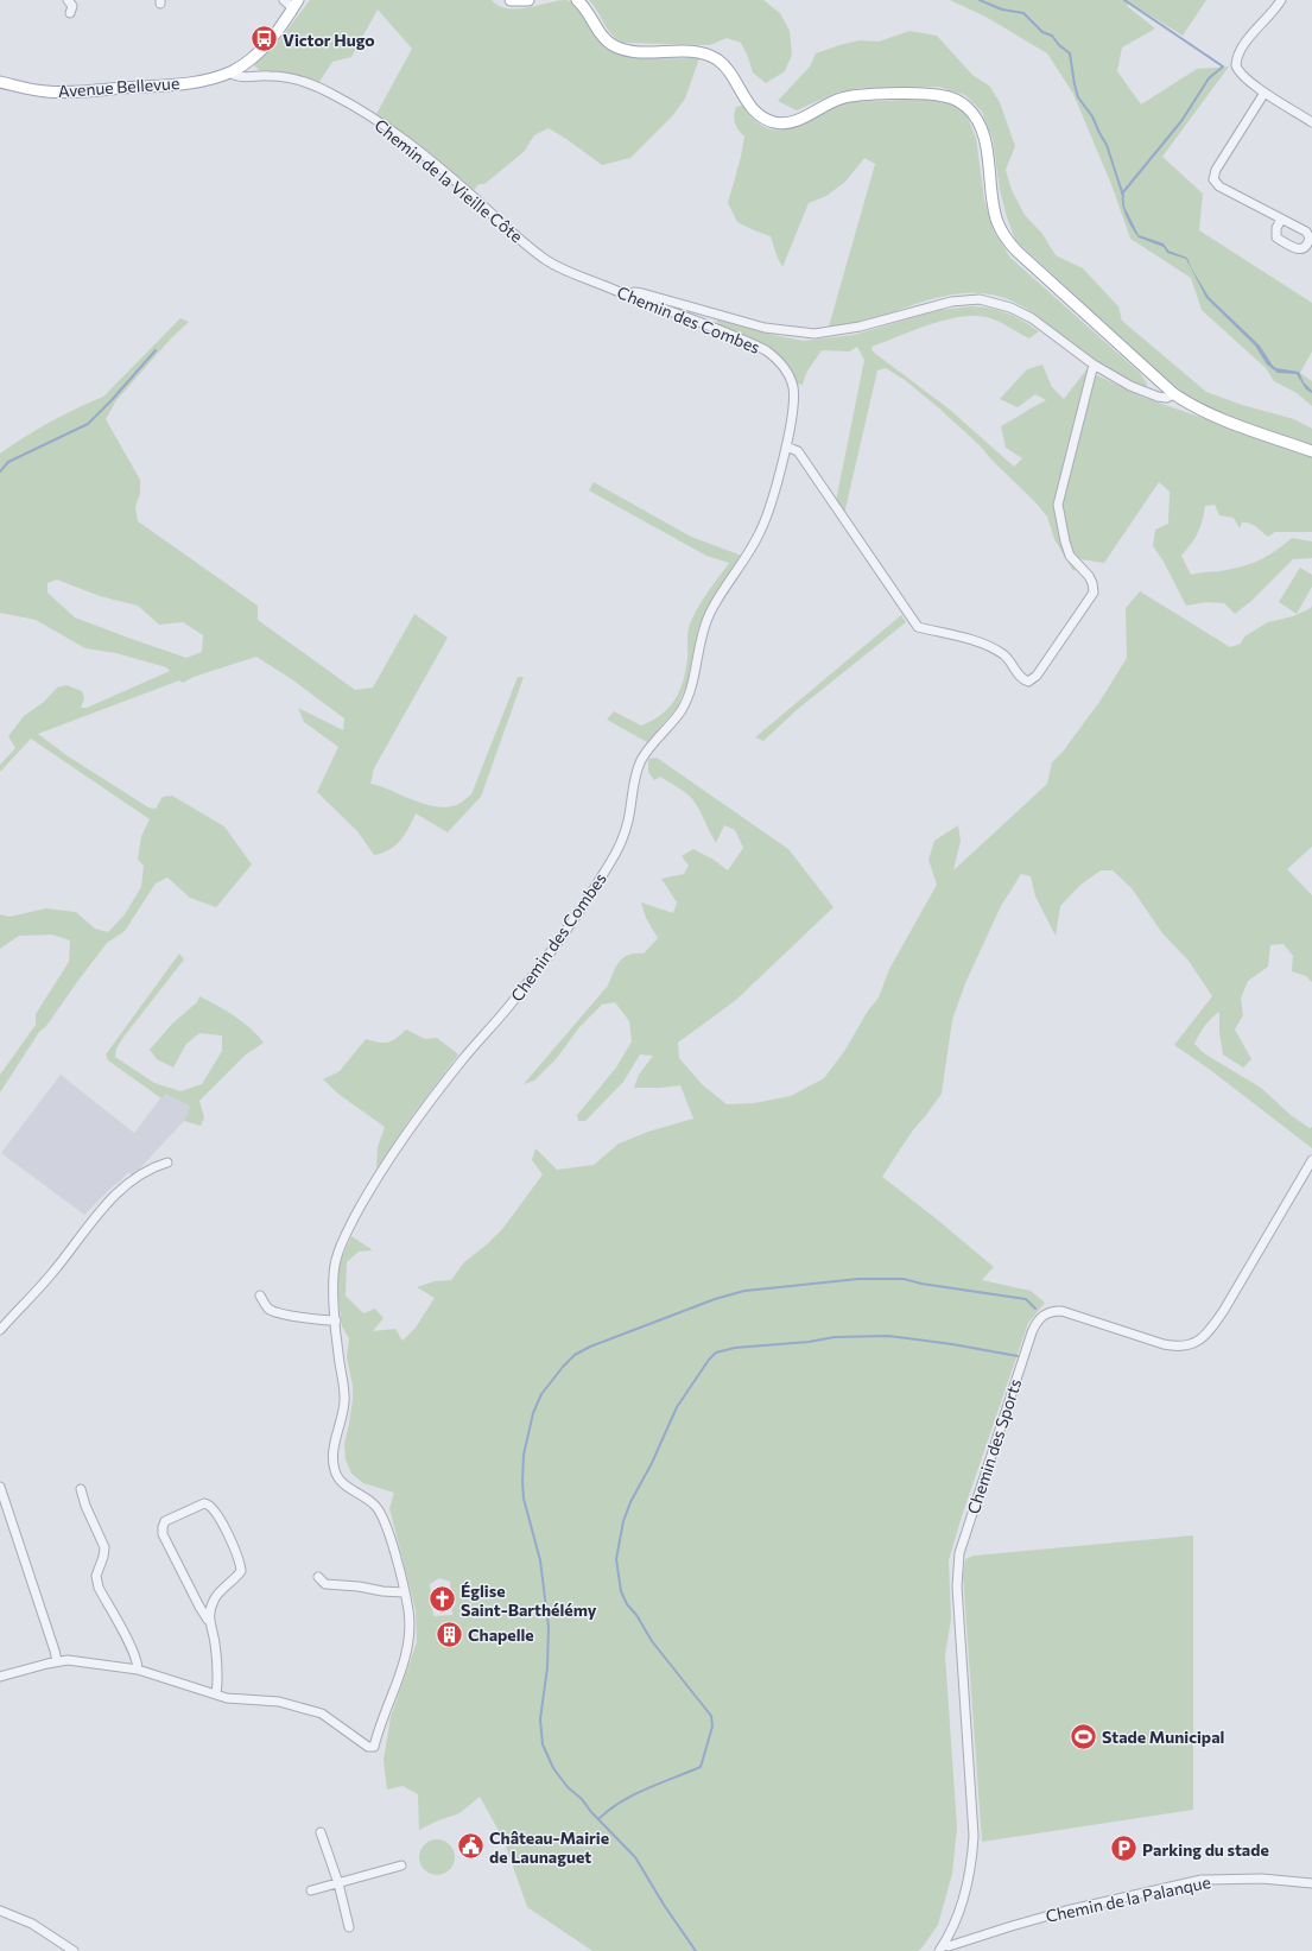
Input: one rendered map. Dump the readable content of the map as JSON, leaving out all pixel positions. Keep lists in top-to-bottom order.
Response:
{
  "streets": {
    "main road": ["Avenue Bellevue"],
    "street": [
      "Chemin de la Vieille Côte",
      "Chemin des Combes",
      "Chemin des Sports",
      "Chemin de la Palanque"
    ]
  },
  "crossings": [
    ["Avenue Bellevue", "Chemin de la Vieille Côte"],
    ["Chemin de la Vieille Côte", "Chemin des Combes"]
  ],
  "places": {
    "bus stop": ["Victor Hugo"],
    "church": ["Église Saint-Barthélémy"],
    "building": ["Chapelle"],
    "sports": ["Stade Municipal"],
    "public building": ["Château-Mairie de Launaguet"],
    "parking": ["Parking du stade"]
  }
}
